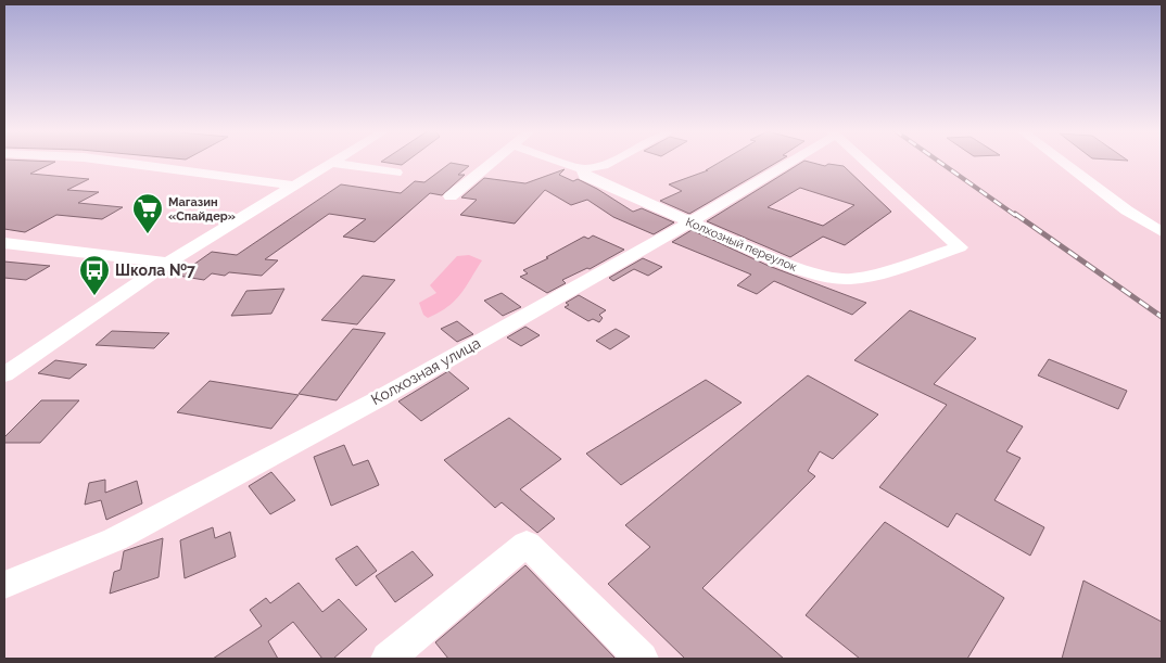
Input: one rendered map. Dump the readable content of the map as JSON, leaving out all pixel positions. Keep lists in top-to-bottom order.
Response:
{
  "streets": {
    "street": ["Колхозный переулок", "Колхозная улица"]
  },
  "crossings": [
    ["Колхозный переулок", "Колхозная улица"]
  ],
  "places": {
    "supermarket": ["Магазин «Спайдер»"],
    "bus stop": ["Школа №7"]
  }
}
